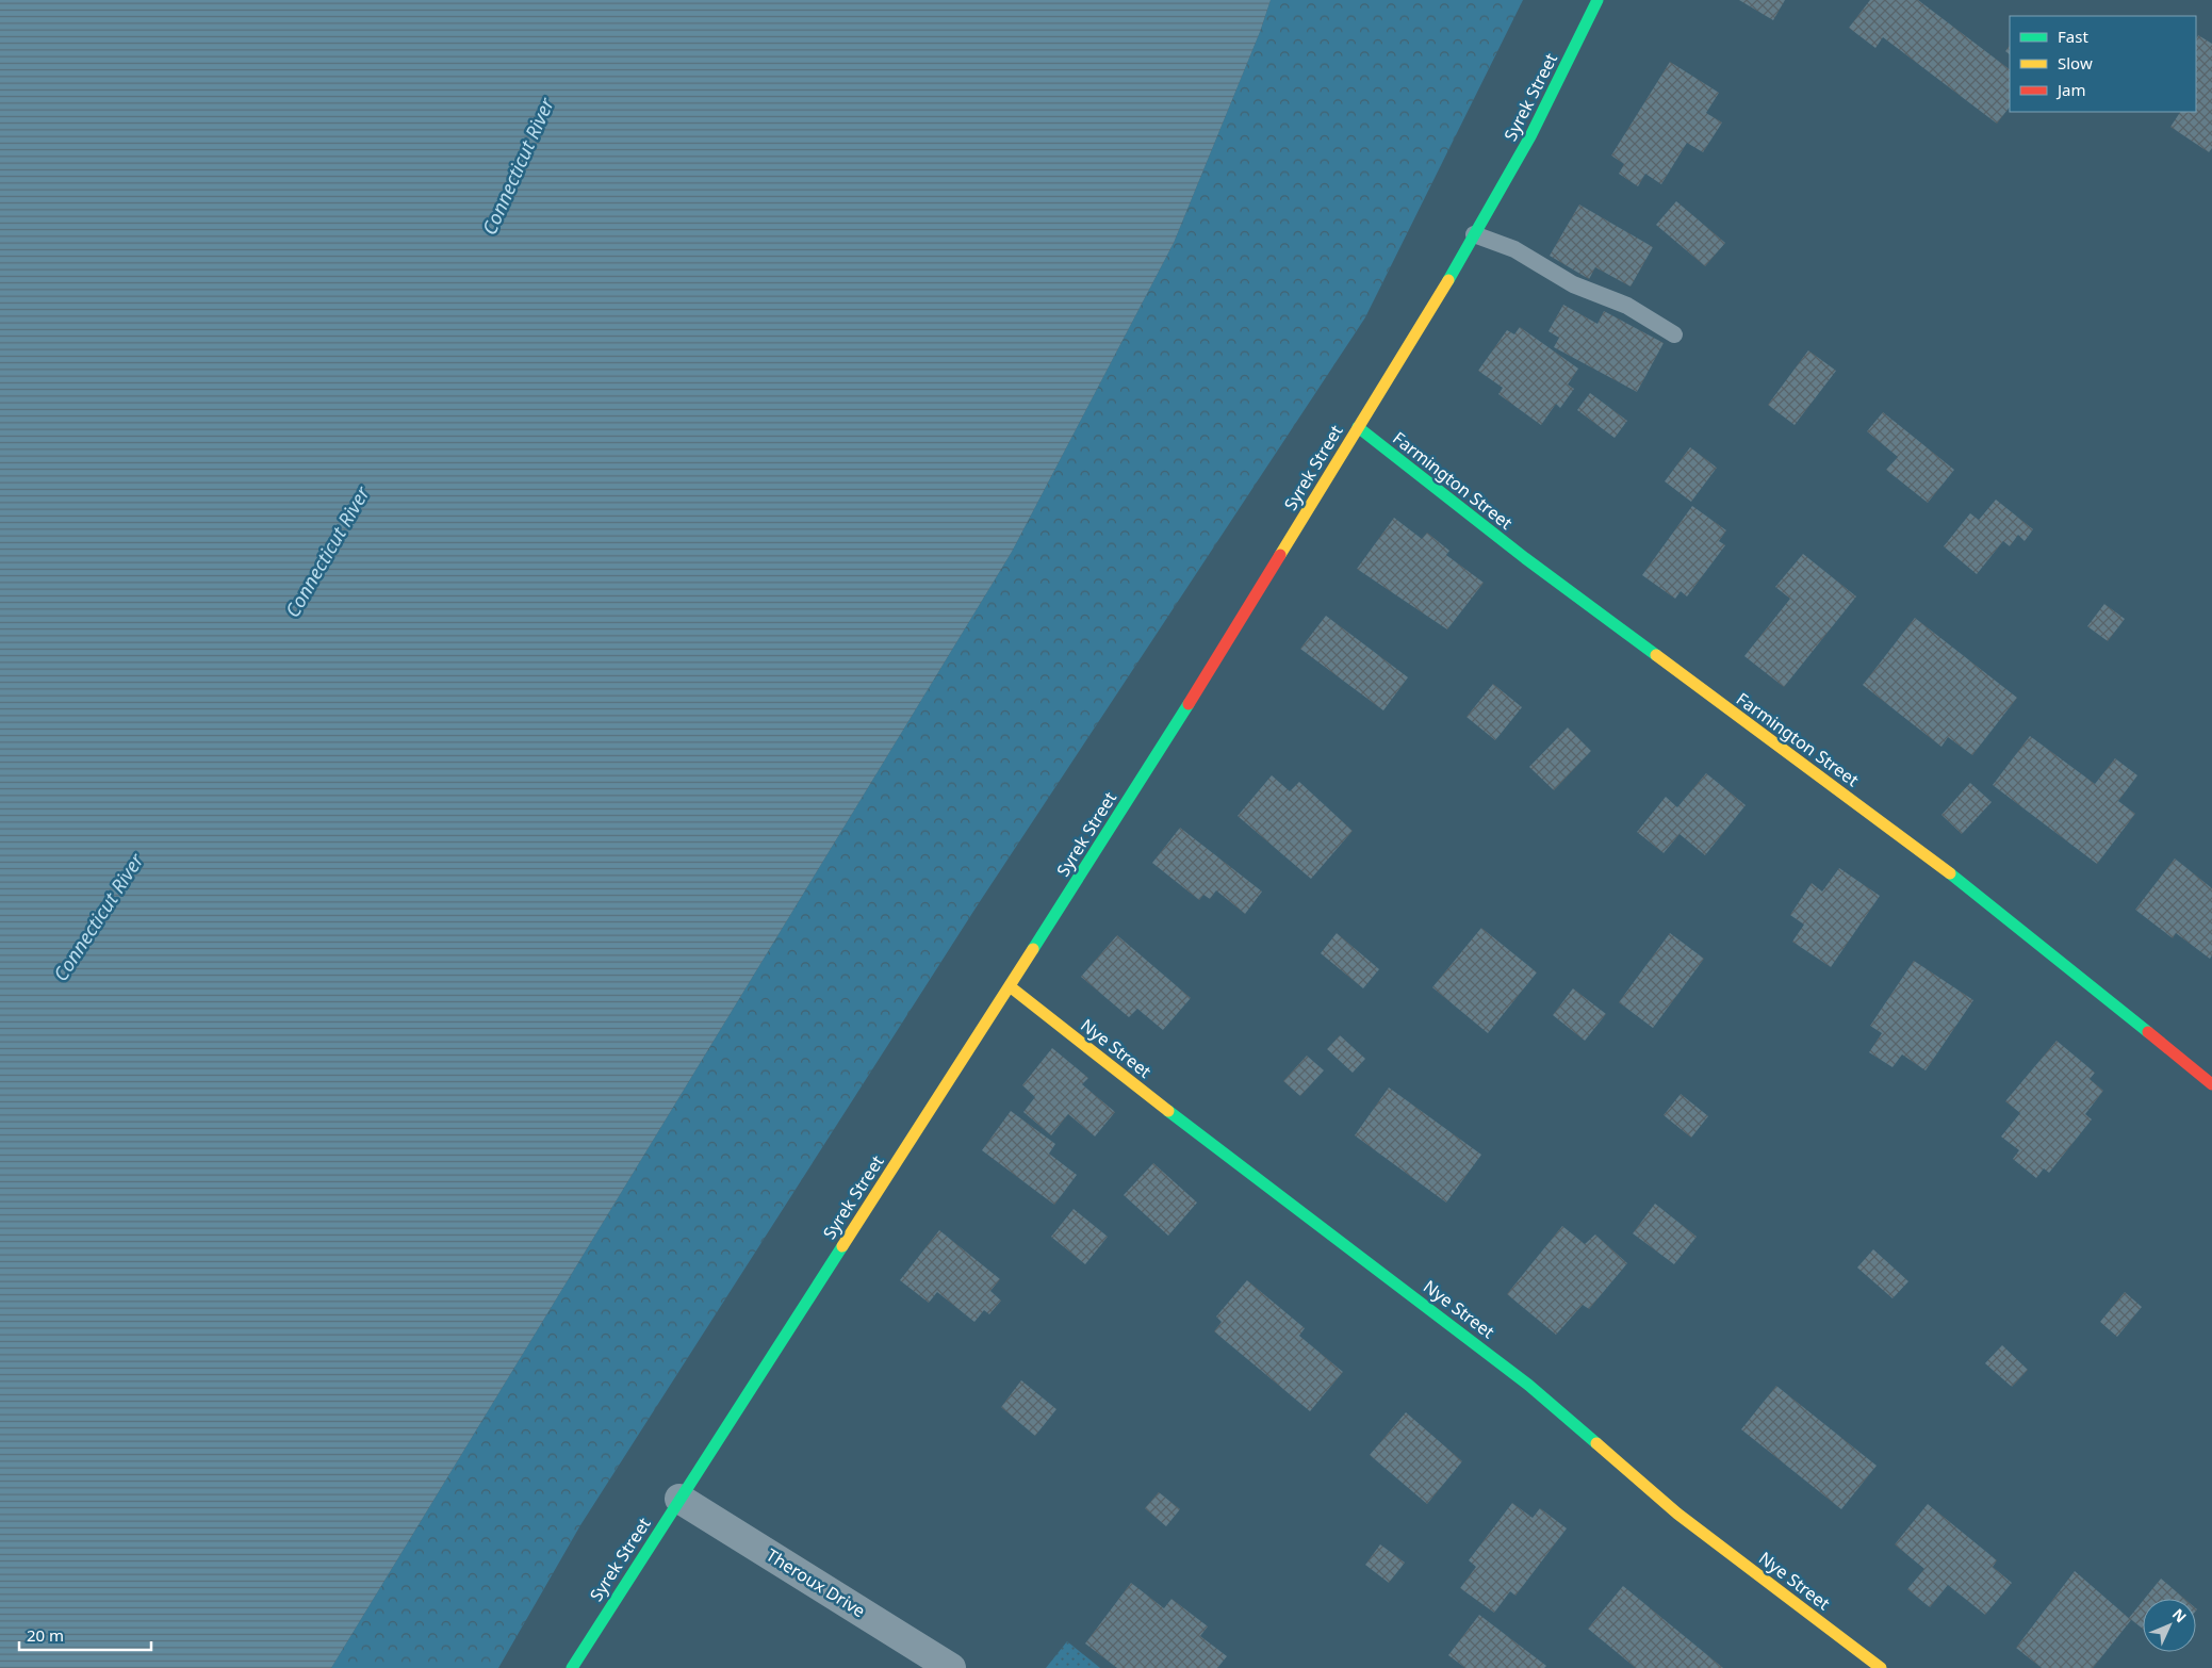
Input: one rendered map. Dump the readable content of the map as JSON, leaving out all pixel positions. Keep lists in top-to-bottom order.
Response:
{
  "streets": {
    "street": [
      "Syrek Street",
      "Farmington Street",
      "Nye Street",
      "Theroux Drive"
    ]
  },
  "crossings": [
    ["Syrek Street", "Farmington Street"],
    ["Syrek Street", "Nye Street"],
    ["Syrek Street", "Theroux Drive"]
  ],
  "water": ["Connecticut River"],
  "legend": ["Fast", "Slow", "Jam"],
  "scale_bar": "20 m",
  "north": "top right"
}
